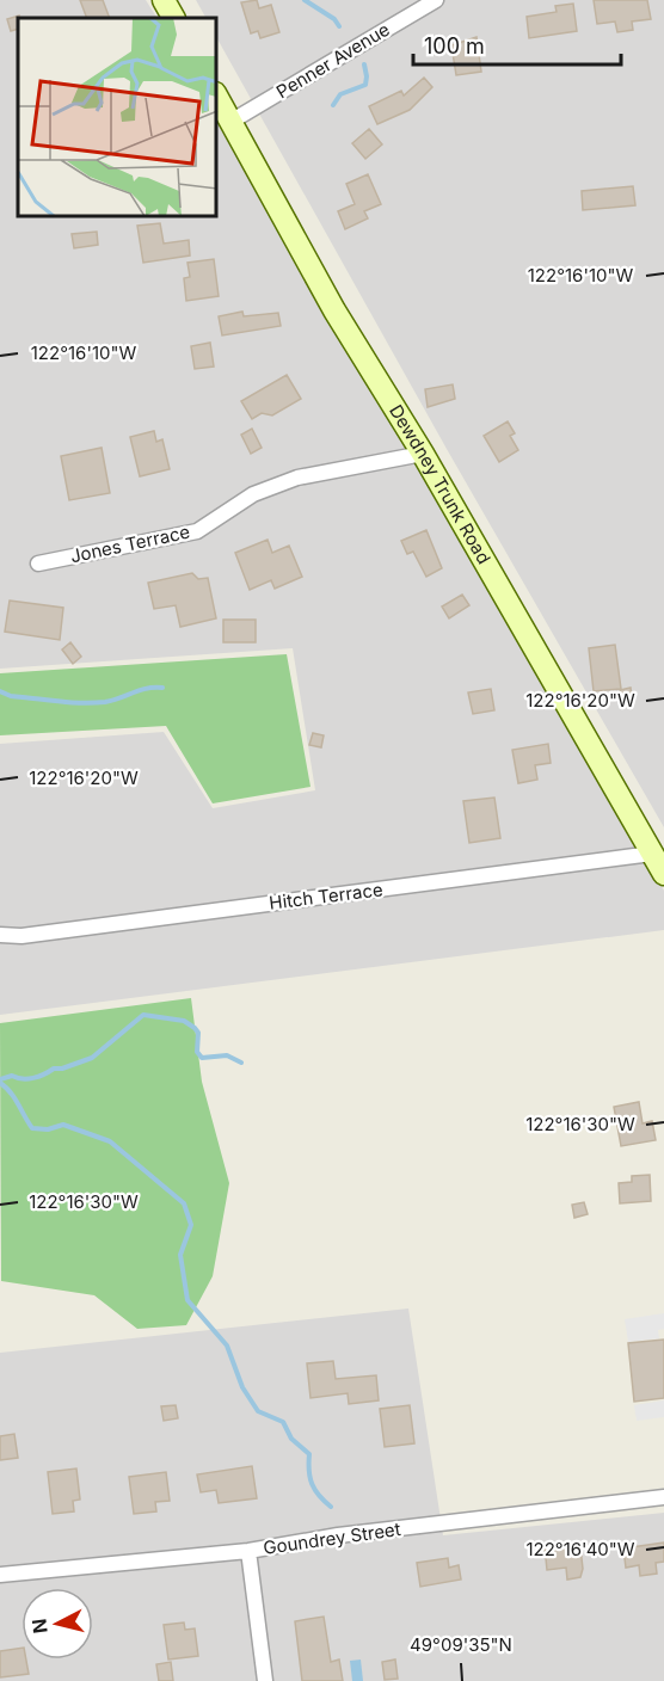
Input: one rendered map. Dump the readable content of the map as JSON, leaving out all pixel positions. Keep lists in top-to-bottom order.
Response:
{
  "streets": {
    "main road": ["Dewdney Trunk Road"],
    "street": [
      "Penner Avenue",
      "Jones Terrace",
      "Hitch Terrace",
      "Goundrey Street"
    ]
  },
  "crossings": [
    ["Penner Avenue", "Dewdney Trunk Road"],
    ["Dewdney Trunk Road", "Jones Terrace"],
    ["Dewdney Trunk Road", "Hitch Terrace"]
  ],
  "scale_bar": "100 m",
  "north": "left",
  "coordinates": [
    "122°16'10\"W",
    "122°16'20\"W",
    "122°16'30\"W",
    "122°16'40\"W",
    "49°09'35\"N"
  ]
}
